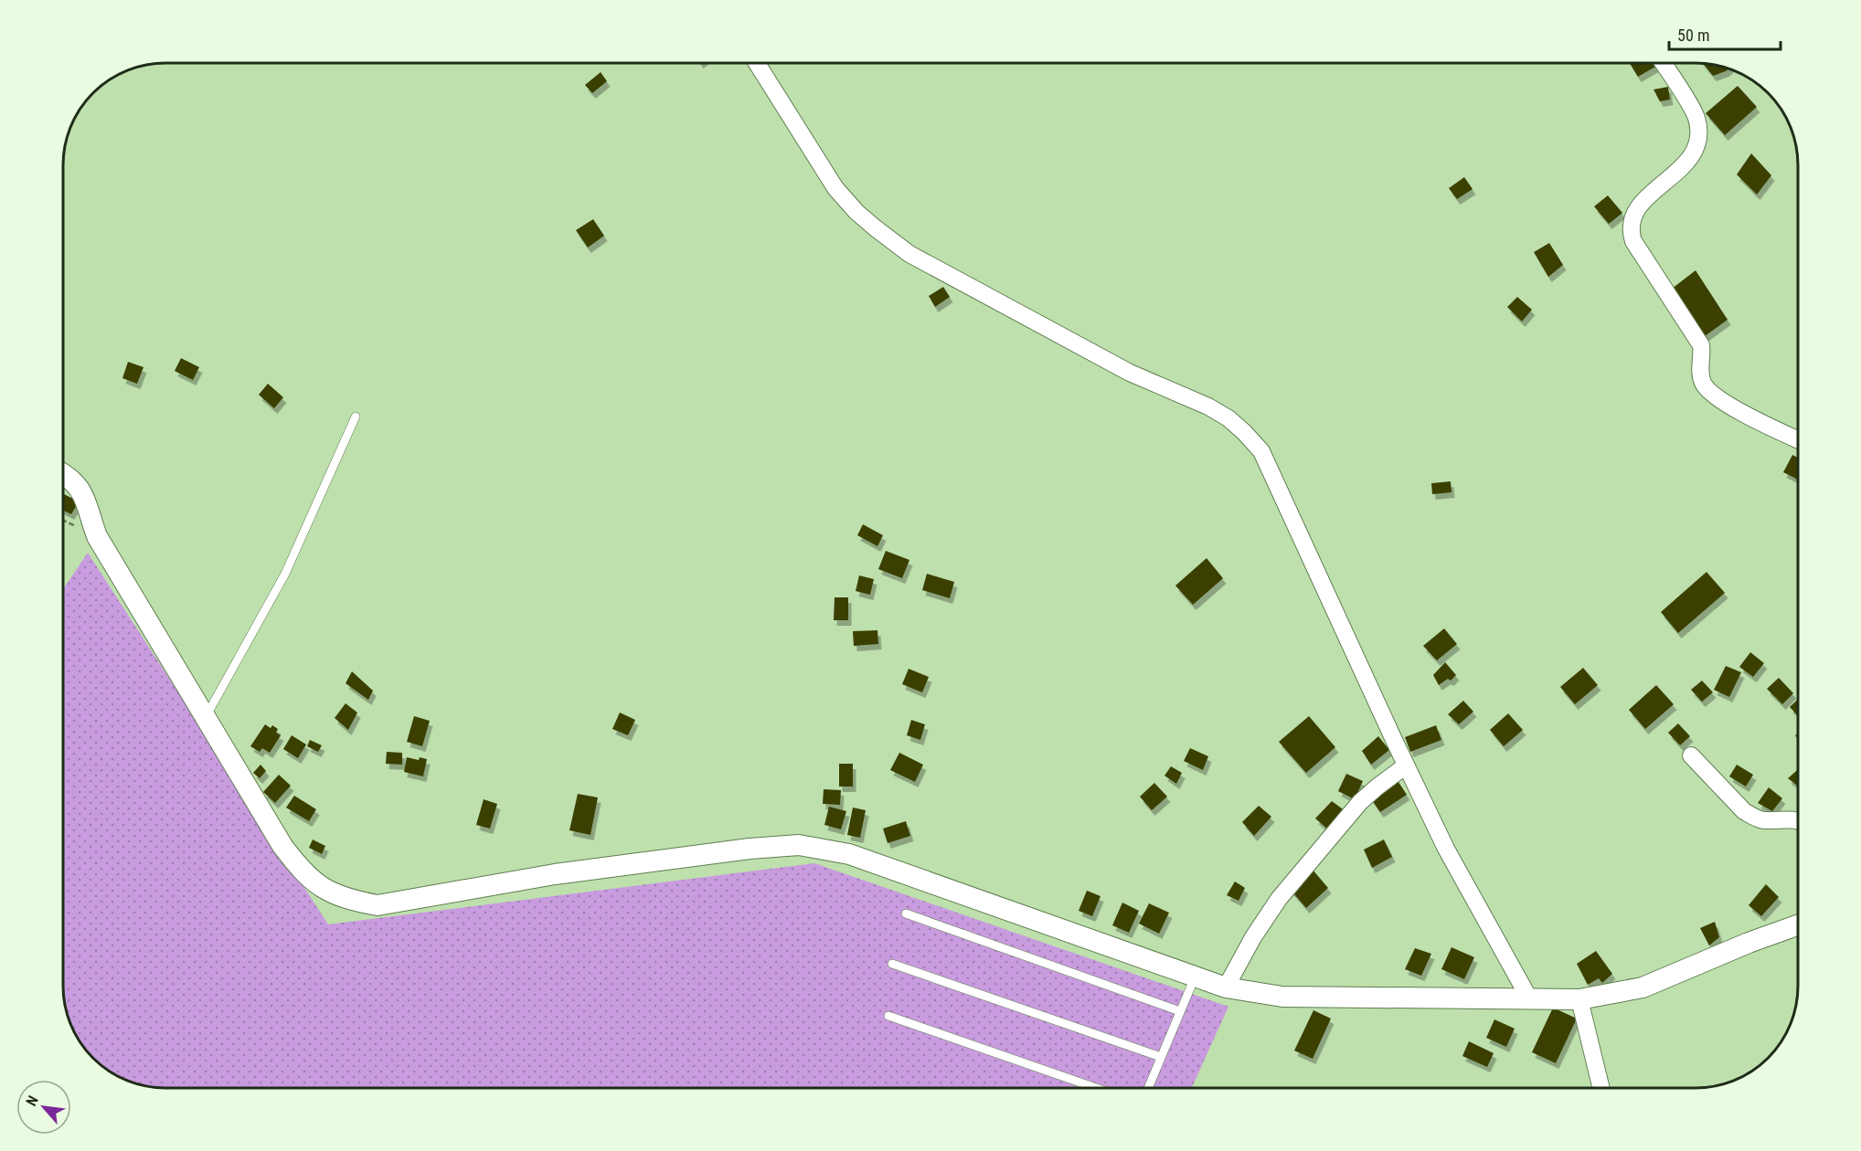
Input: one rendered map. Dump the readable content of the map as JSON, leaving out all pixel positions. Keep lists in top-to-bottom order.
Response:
{
  "scale_bar": "50 m",
  "north": "top left"
}
